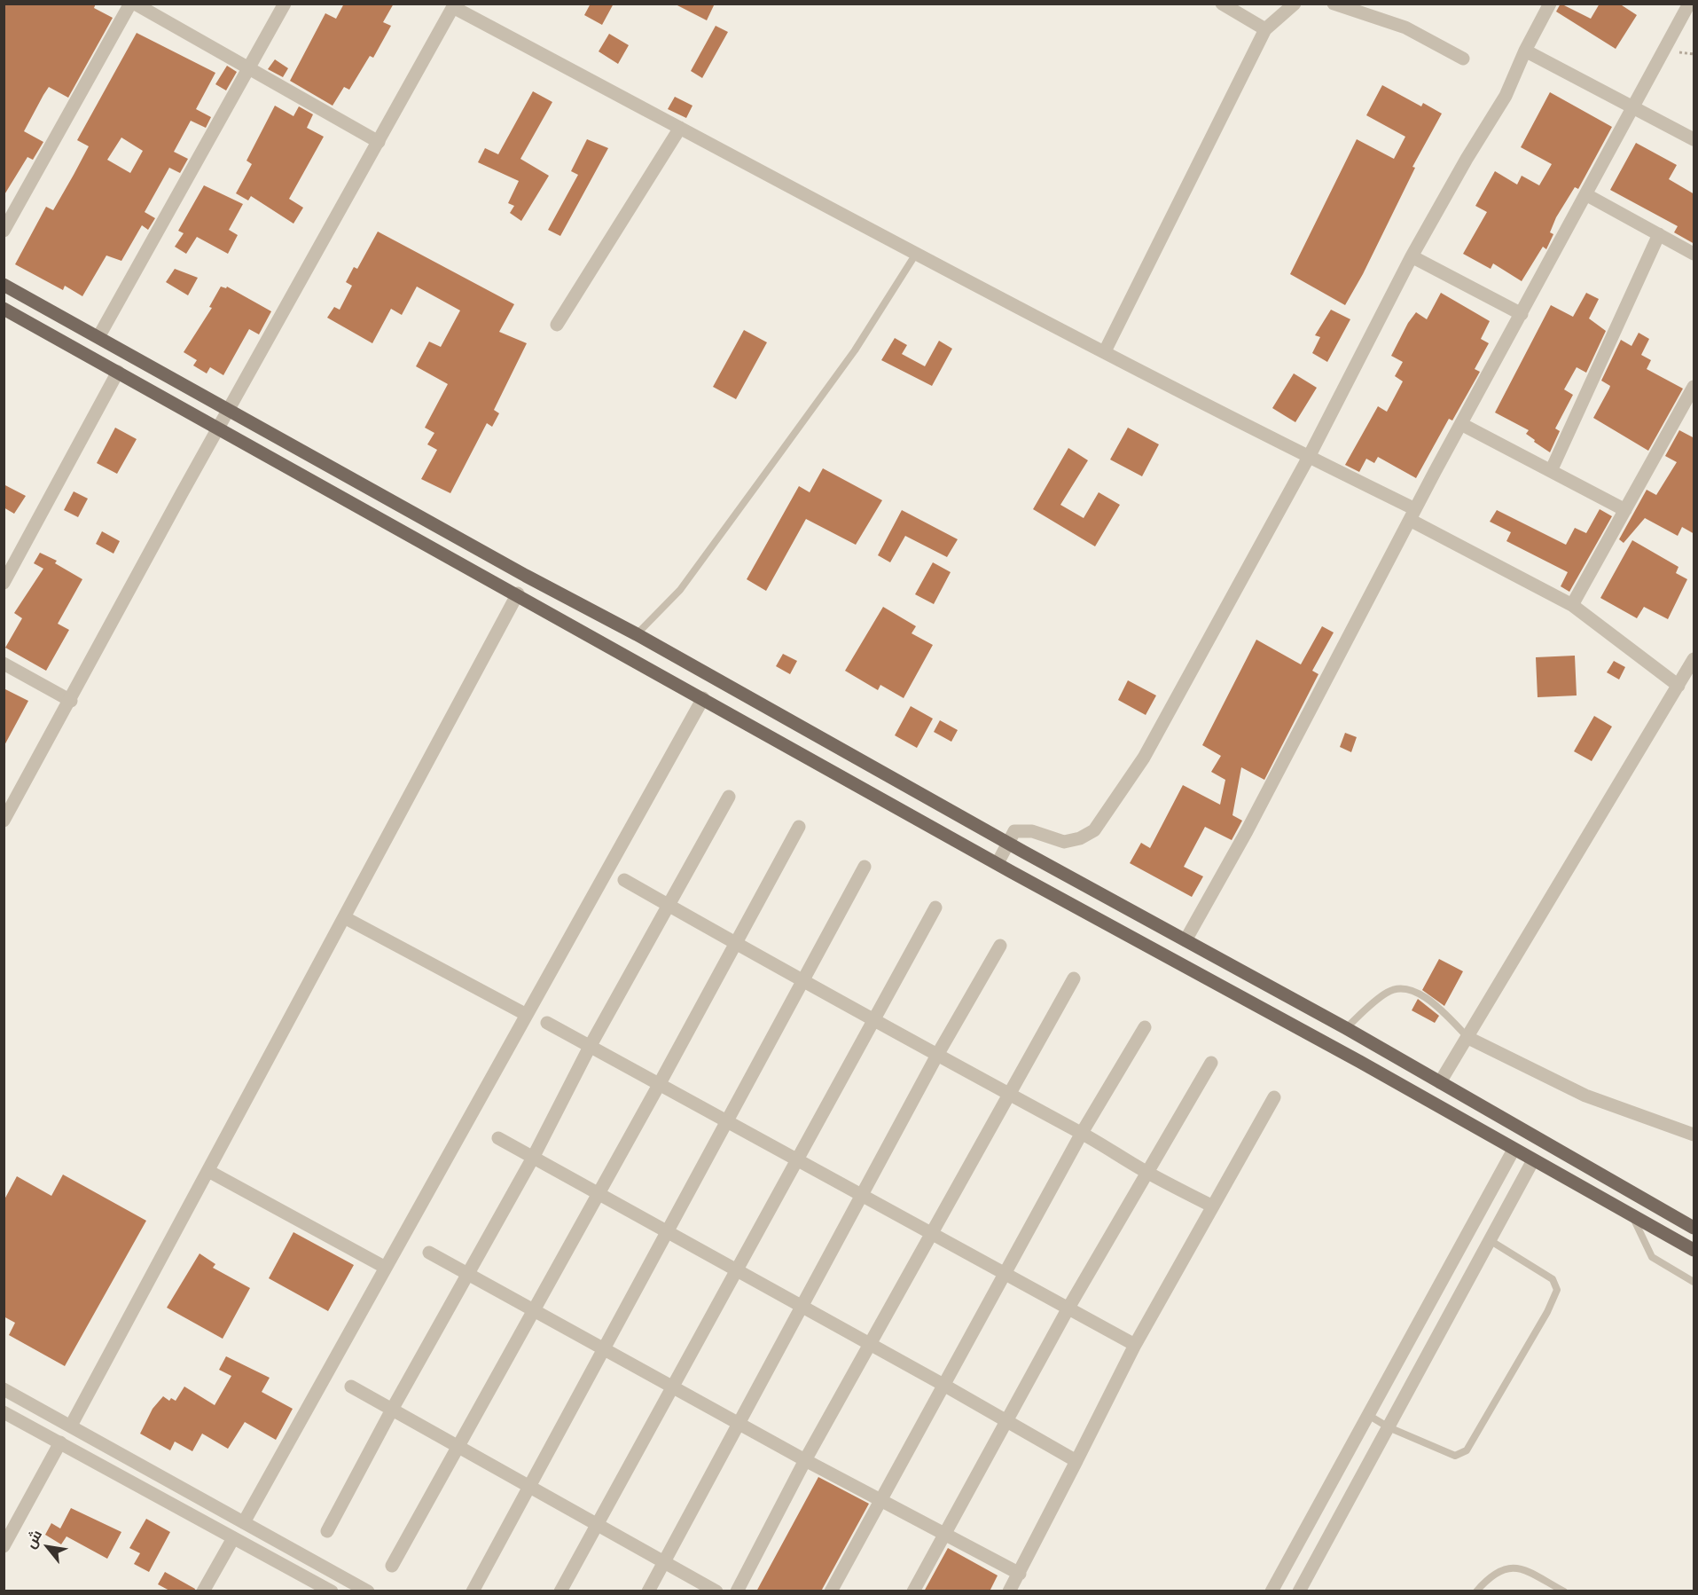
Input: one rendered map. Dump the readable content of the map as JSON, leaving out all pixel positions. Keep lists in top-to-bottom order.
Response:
{
  "north": "top left"
}
